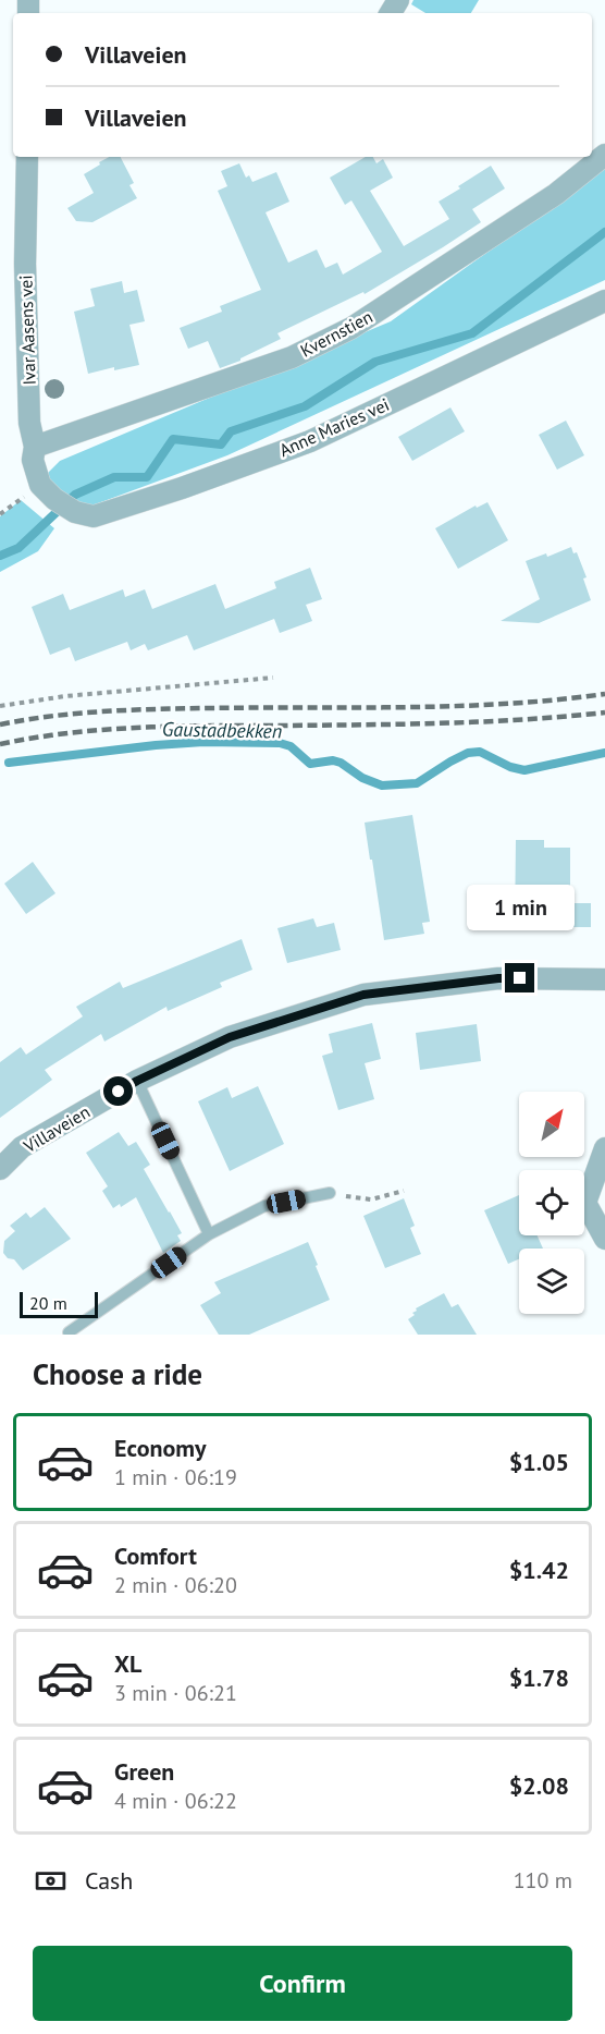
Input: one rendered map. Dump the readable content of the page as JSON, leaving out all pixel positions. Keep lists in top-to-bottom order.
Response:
{
  "streets": {
    "street": [
      "Ivar Aasens vei",
      "Kvernstien",
      "Anne Maries vei",
      "Villaveien"
    ]
  },
  "crossings": [
    ["Ivar Aasens vei", "Kvernstien"],
    ["Ivar Aasens vei", "Anne Maries vei"]
  ],
  "water": ["Gaustadbekken"],
  "scale_bar": "20 m",
  "north": "top right",
  "page": {
    "banner": ["Villaveien", "Villaveien"],
    "bubble": "1 min",
    "scale": "20 m",
    "heading": "Choose a ride",
    "list": [
      {
        "name": "Economy",
        "note": "1 min · 06:19",
        "value": "$1.05"
      },
      {
        "name": "Comfort",
        "note": "2 min · 06:20",
        "value": "$1.42"
      },
      {
        "name": "XL",
        "note": "3 min · 06:21",
        "value": "$1.78"
      },
      {
        "name": "Green",
        "note": "4 min · 06:22",
        "value": "$2.08"
      }
    ],
    "pay": ["Cash", "110 m"],
    "buttons": "Confirm"
  }
}
